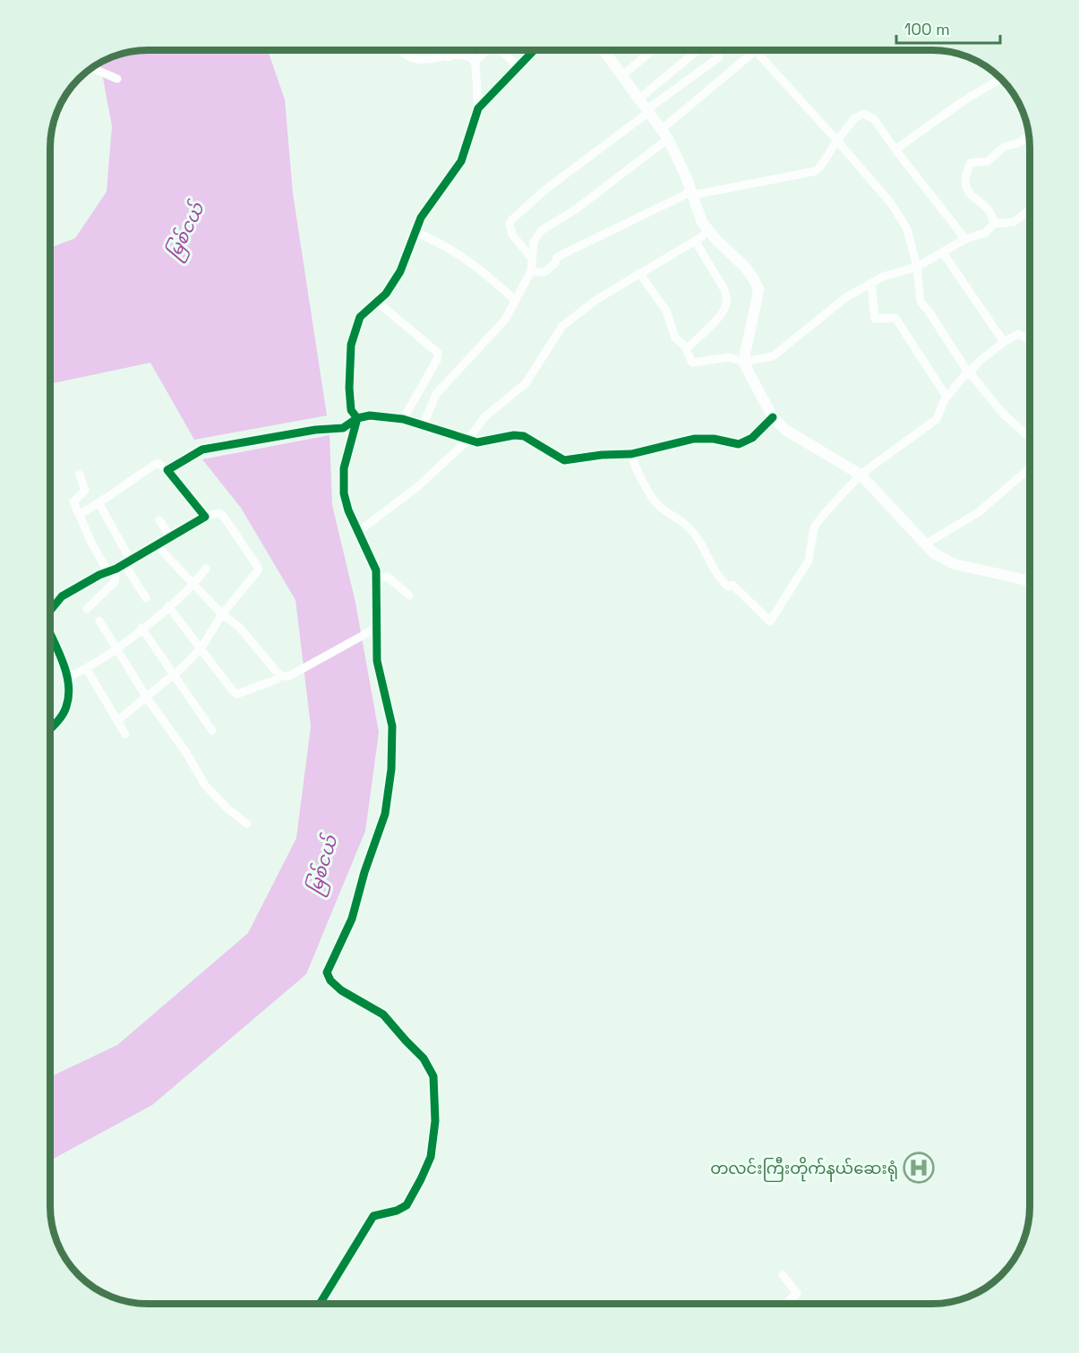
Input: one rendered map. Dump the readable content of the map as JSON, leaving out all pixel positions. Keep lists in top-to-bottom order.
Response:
{
  "water": ["မြစ်ငယ်"],
  "places": {
    "hospital": ["တလင်းကြီးတိုက်နယ်ဆေးရုံ"]
  },
  "scale_bar": "100 m"
}
